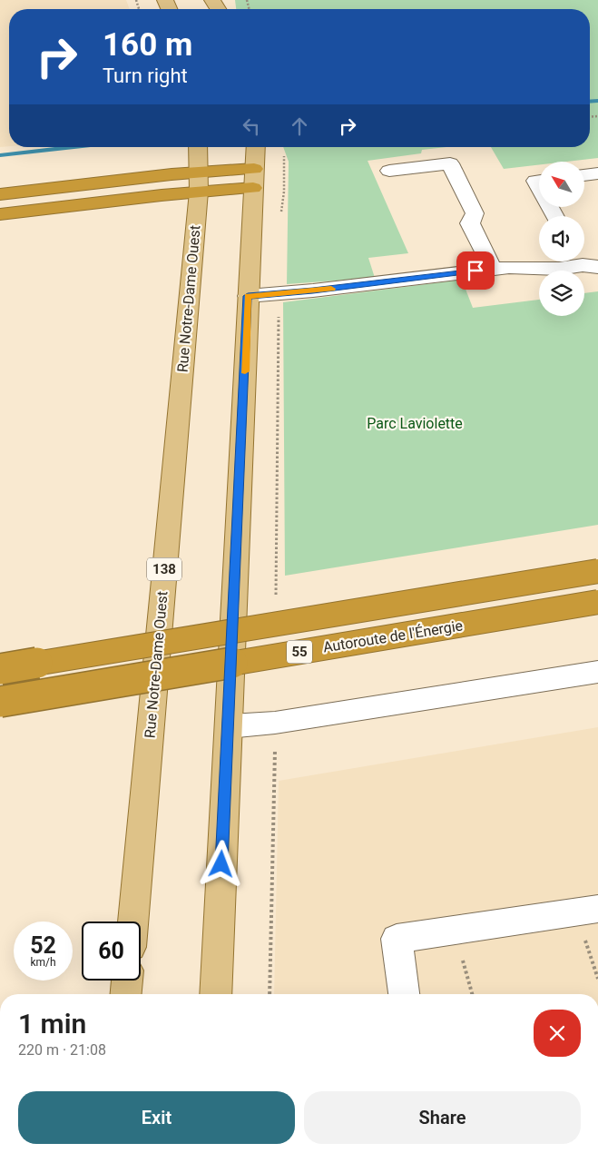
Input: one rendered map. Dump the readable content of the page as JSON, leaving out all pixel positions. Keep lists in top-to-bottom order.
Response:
{
  "streets": {
    "highway": ["Autoroute de l'Énergie", "55"],
    "main road": ["Rue Notre-Dame Ouest", "138"]
  },
  "crossings": [
    ["Rue Notre-Dame Ouest", "138"]
  ],
  "parks": ["Parc Laviolette"],
  "north": "top left",
  "page": {
    "turn": ["160 m", "Turn right"],
    "speed": "52 km/h",
    "limit": "60",
    "heading": ["1 min", "220 m · 21:08"],
    "buttons": ["Exit", "Share"]
  }
}
